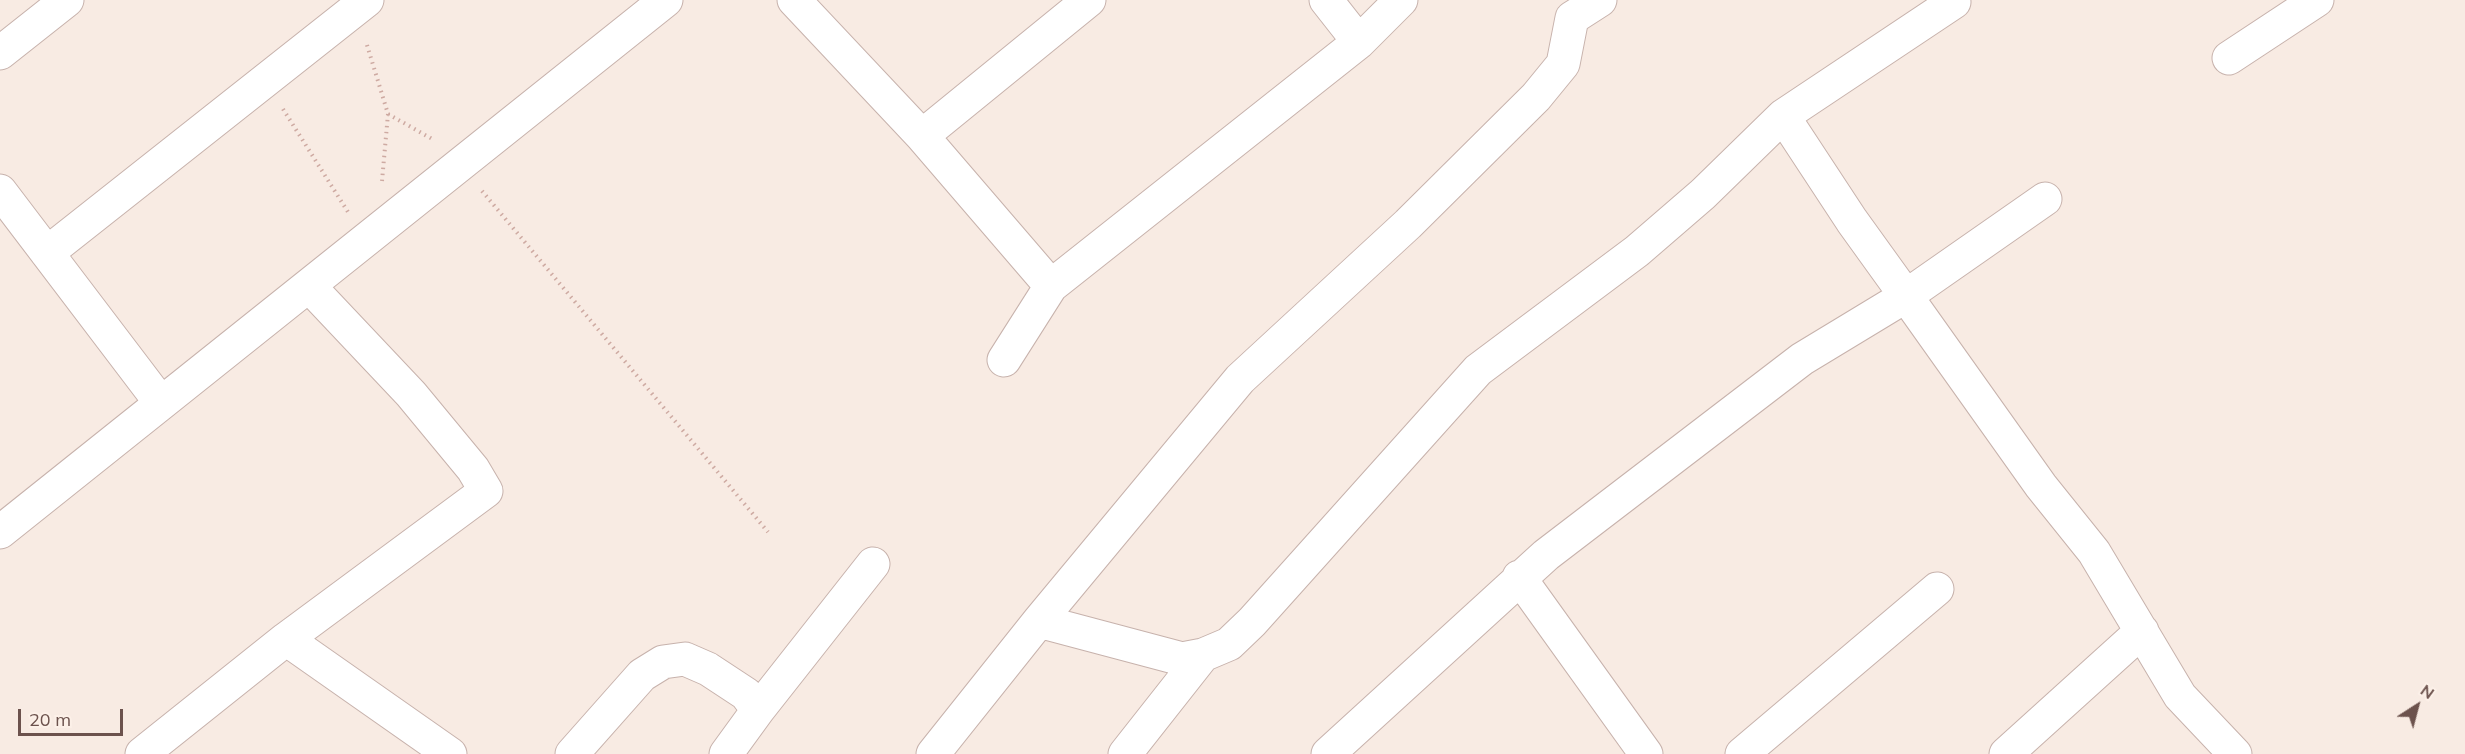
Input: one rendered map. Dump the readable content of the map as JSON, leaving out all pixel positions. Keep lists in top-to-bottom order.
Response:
{
  "scale_bar": "20 m",
  "north": "top right"
}
